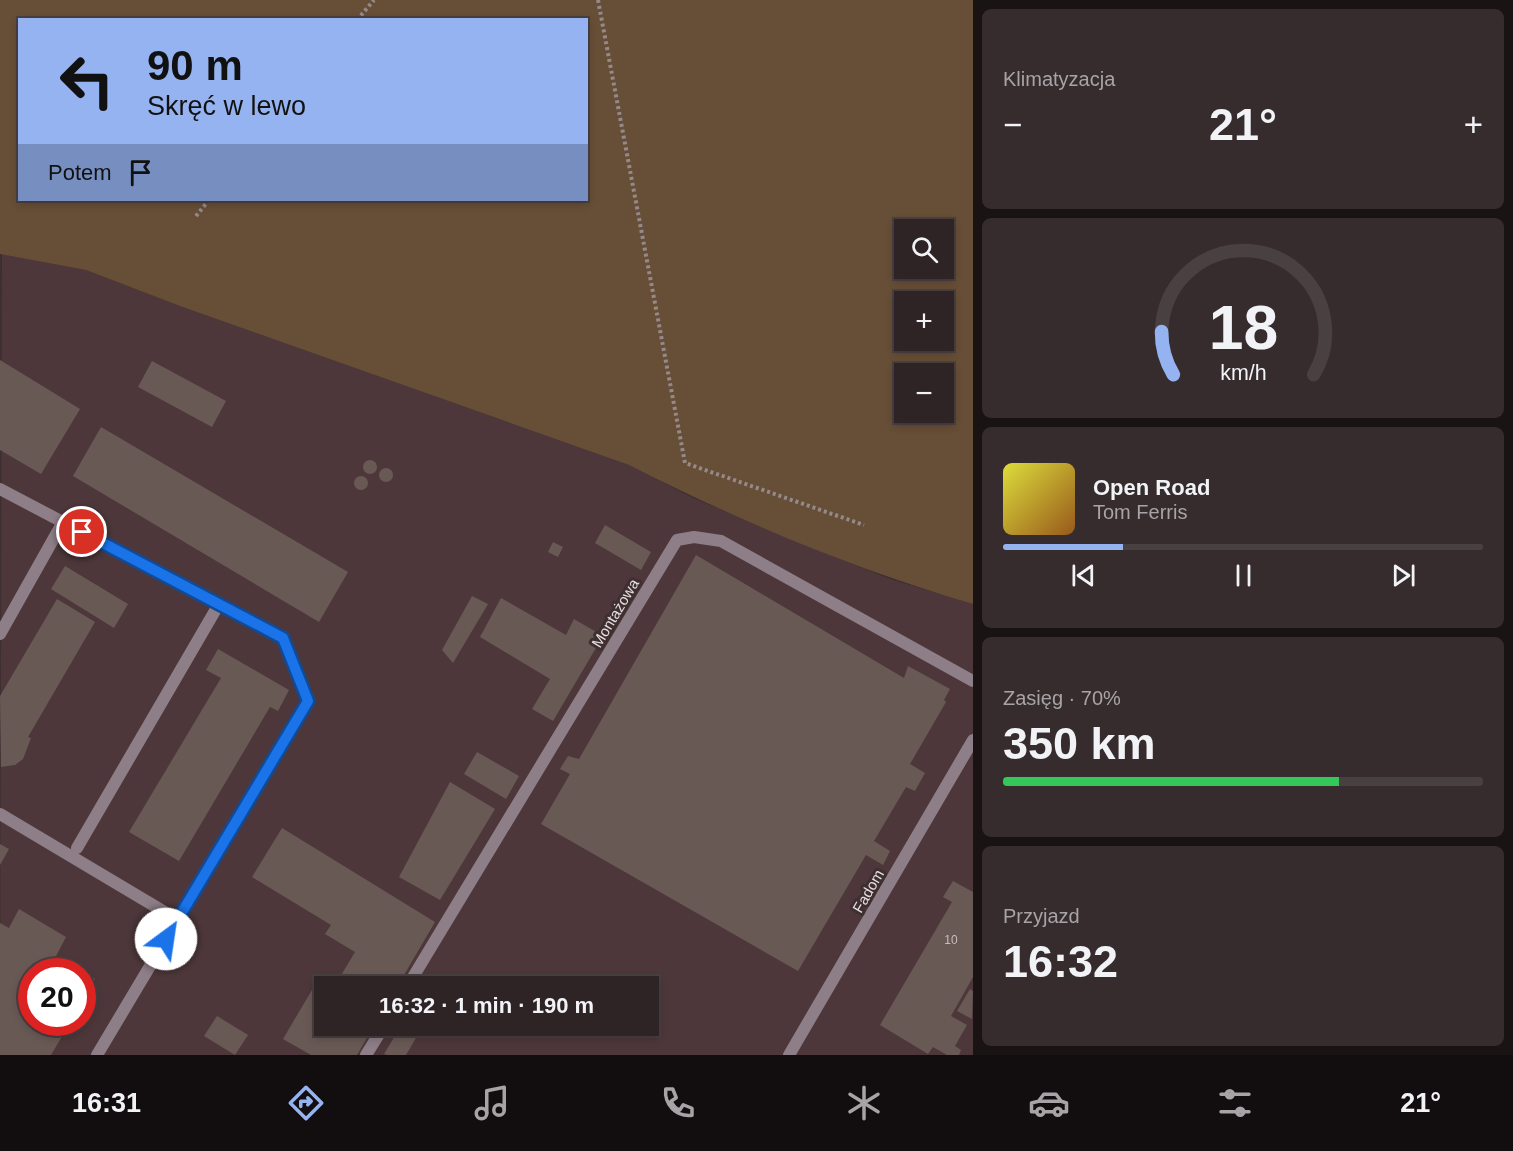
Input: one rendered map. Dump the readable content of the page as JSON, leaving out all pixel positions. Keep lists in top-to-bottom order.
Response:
{
  "streets": {
    "lane": ["Montażowa", "Fadom"]
  },
  "house_numbers": ["10"],
  "page": {
    "tile": [
      "Klimatyzacja",
      ["Zasięg · 70%", "350 km"],
      ["Przyjazd", "16:32"]
    ],
    "turn": ["90 m", "Skręć w lewo"],
    "heat": ["−", "21°", "+"],
    "then": "Potem",
    "map_buttons": ["+", "−"],
    "song": ["Open Road", "Tom Ferris"],
    "limit": "20",
    "trip": "16:32 · 1 min · 190 m",
    "tabs": ["16:31", "21°"],
    "gauge": ["18", "km/h"]
  }
}
